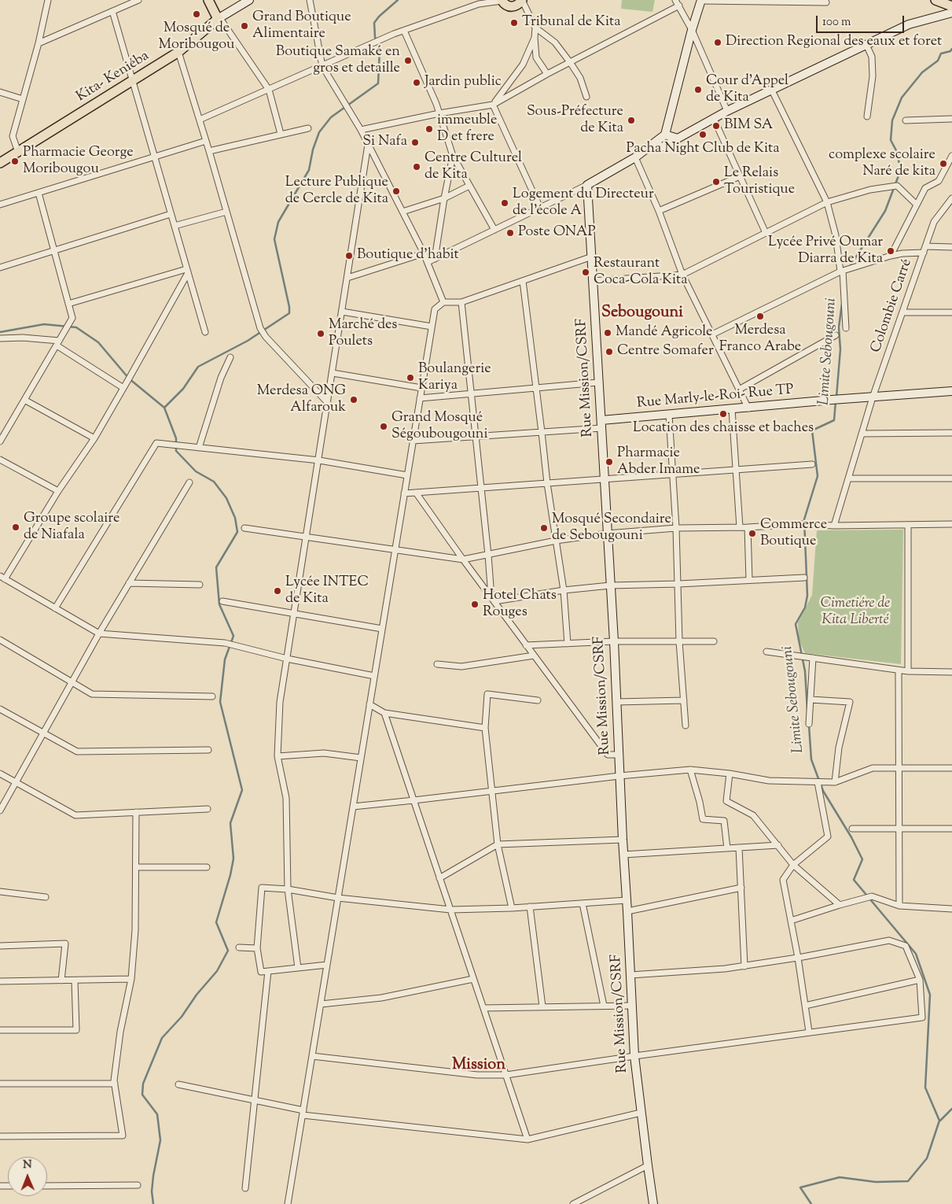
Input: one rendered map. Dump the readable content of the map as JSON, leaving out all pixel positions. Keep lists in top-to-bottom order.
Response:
{
  "streets": {
    "main road": ["Kita- Keniéba", "Rue Mission/CSRF", "Rue Marly-le-Roi- Rue TP"],
    "street": ["Colombie Carré"]
  },
  "crossings": [
    ["Colombie Carré", "Rue Marly-le-Roi- Rue TP"],
    ["Rue Mission/CSRF", "Rue Marly-le-Roi- Rue TP"]
  ],
  "districts": ["Sebougouni", "Mission"],
  "water": ["Limite Sebougouni"],
  "parks": ["Cimetiére de Kita Liberté"],
  "places": [
    "Mosqué de Moribougou",
    "Tribunal de Kita",
    "Grand Boutique Alimentaire",
    "Direction Regional des eaux et foret",
    "Boutique Samaké en gros et detaille",
    "Jardin public",
    "Cour d'Appel de Kita",
    "Sous-Préfecture de Kita",
    "BIM SA",
    "immeuble D et frere",
    "Pacha Night Club de Kita",
    "Si Nafa",
    "Pharmacie George Moribougou",
    "complexe scolaire Naré de kita",
    "Centre Culturel de Kita",
    "Le Relais Touristique",
    "Lecture Publique de Cercle de Kita",
    "Logement du Directeur de l'école A",
    "Poste ONAP",
    "Lycée Privé Oumar Diarra de Kita",
    "Boutique d'habit",
    "Restaurant Coca-Cola Kita",
    "Merdesa Franco Arabe",
    "Mandé Agricole",
    "Marché des Poulets",
    "Centre Somafer",
    "Boulangerie Kariya",
    "Merdesa ONG Alfarouk",
    "Location des chaisse et baches",
    "Grand Mosqué Ségoubougouni",
    "Pharmacie Abder Imame",
    "Groupe scolaire de Niafala",
    "Mosqué Secondaire de Sebougouni",
    "Commerce Boutique",
    "Lycée INTEC de Kita",
    "Hotel Chats Rouges"
  ],
  "scale_bar": "100 m",
  "north": "top"
}
